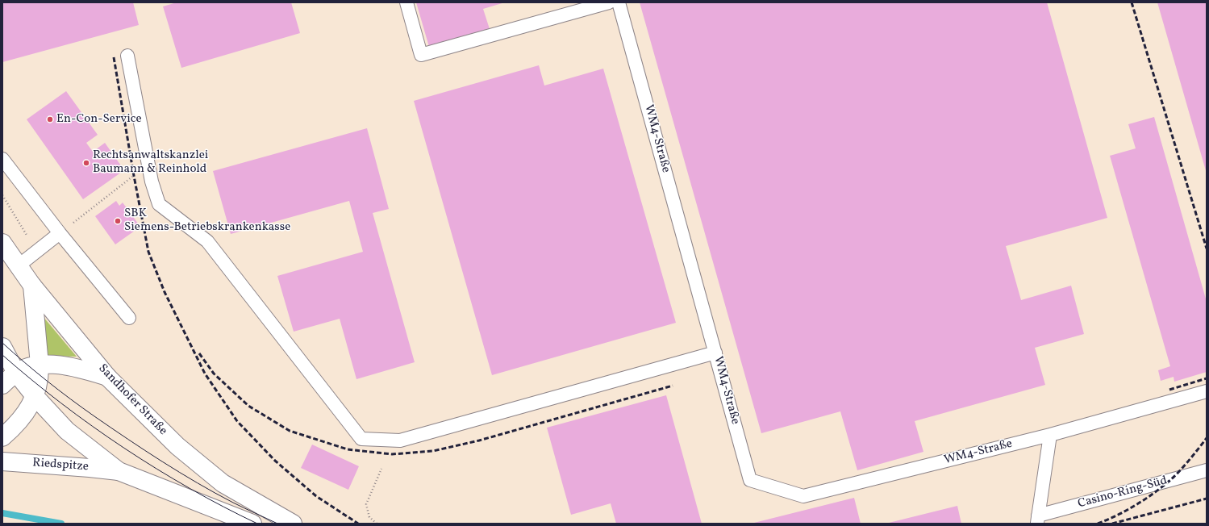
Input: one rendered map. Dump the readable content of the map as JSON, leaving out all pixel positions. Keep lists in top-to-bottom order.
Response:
{
  "streets": {
    "street": ["Sandhofer Straße", "Riedspitze"],
    "lane": ["WM4-Straße", "Casino-Ring-Süd"]
  },
  "places": ["En-Con-Service", "Rechtsanwaltskanzlei Baumann & Reinhold", "SBK Siemens-Betriebskrankenkasse"]
}
